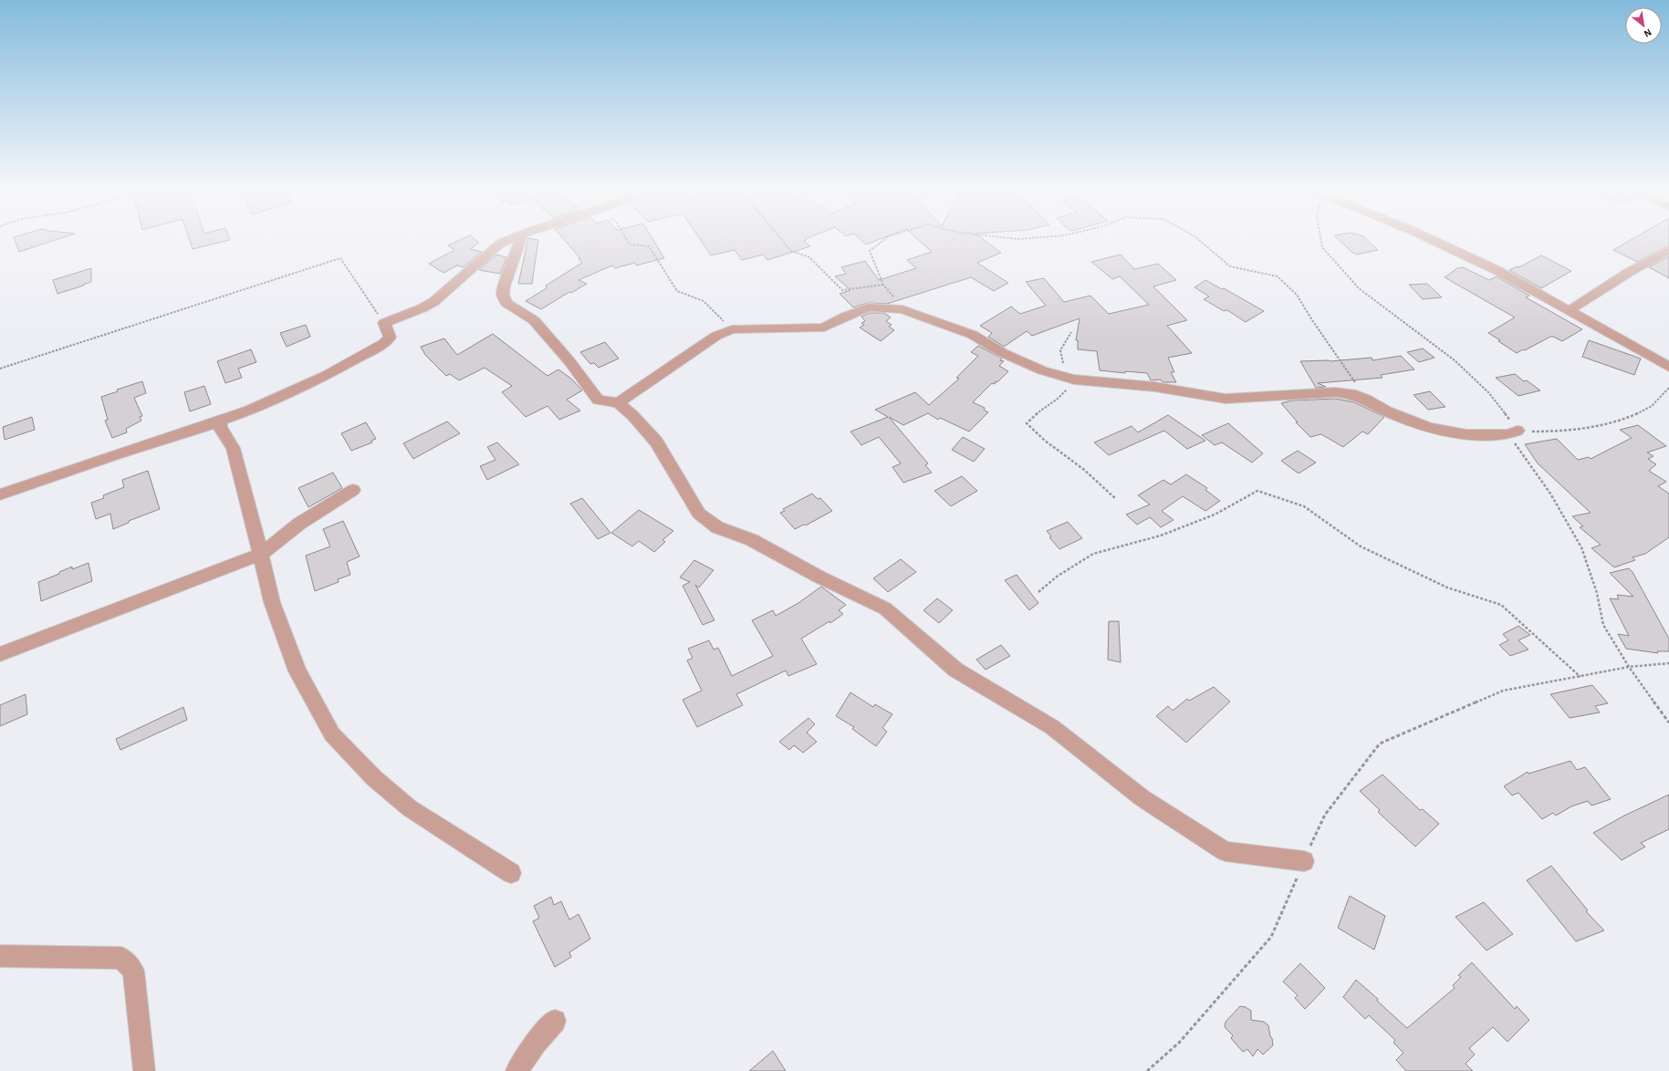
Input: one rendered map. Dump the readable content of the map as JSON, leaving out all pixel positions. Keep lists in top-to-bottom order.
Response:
{
  "north": "bottom right"
}
